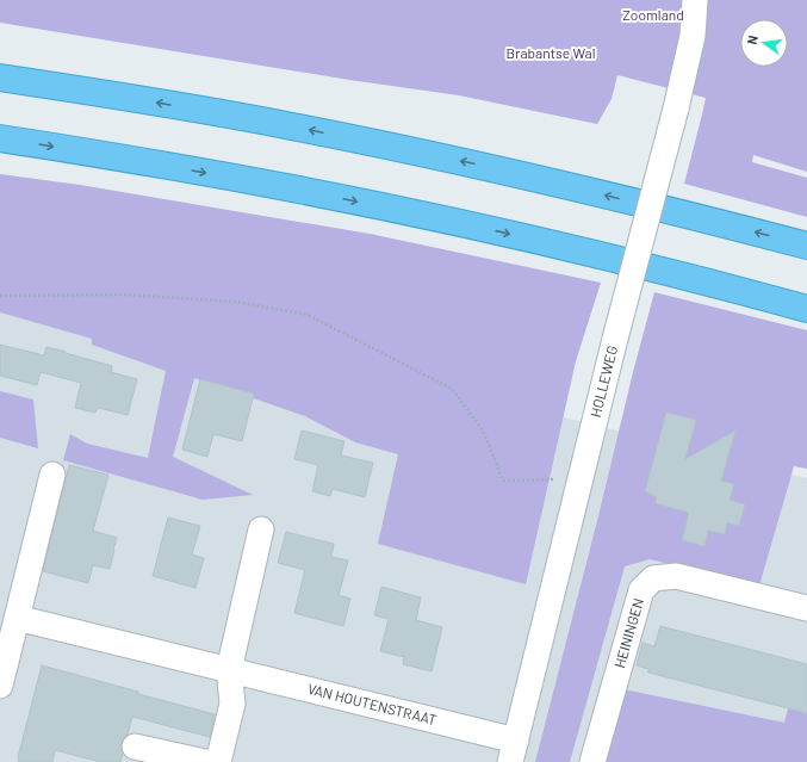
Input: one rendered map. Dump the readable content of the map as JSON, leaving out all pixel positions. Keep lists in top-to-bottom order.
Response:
{
  "streets": {
    "street": ["HOLLEWEG", "HEININGEN", "VAN HOUTENSTRAAT"]
  },
  "crossings": [
    ["HOLLEWEG", "VAN HOUTENSTRAAT"]
  ],
  "parks": ["Zoomland", "Brabantse Wal"],
  "north": "left"
}
